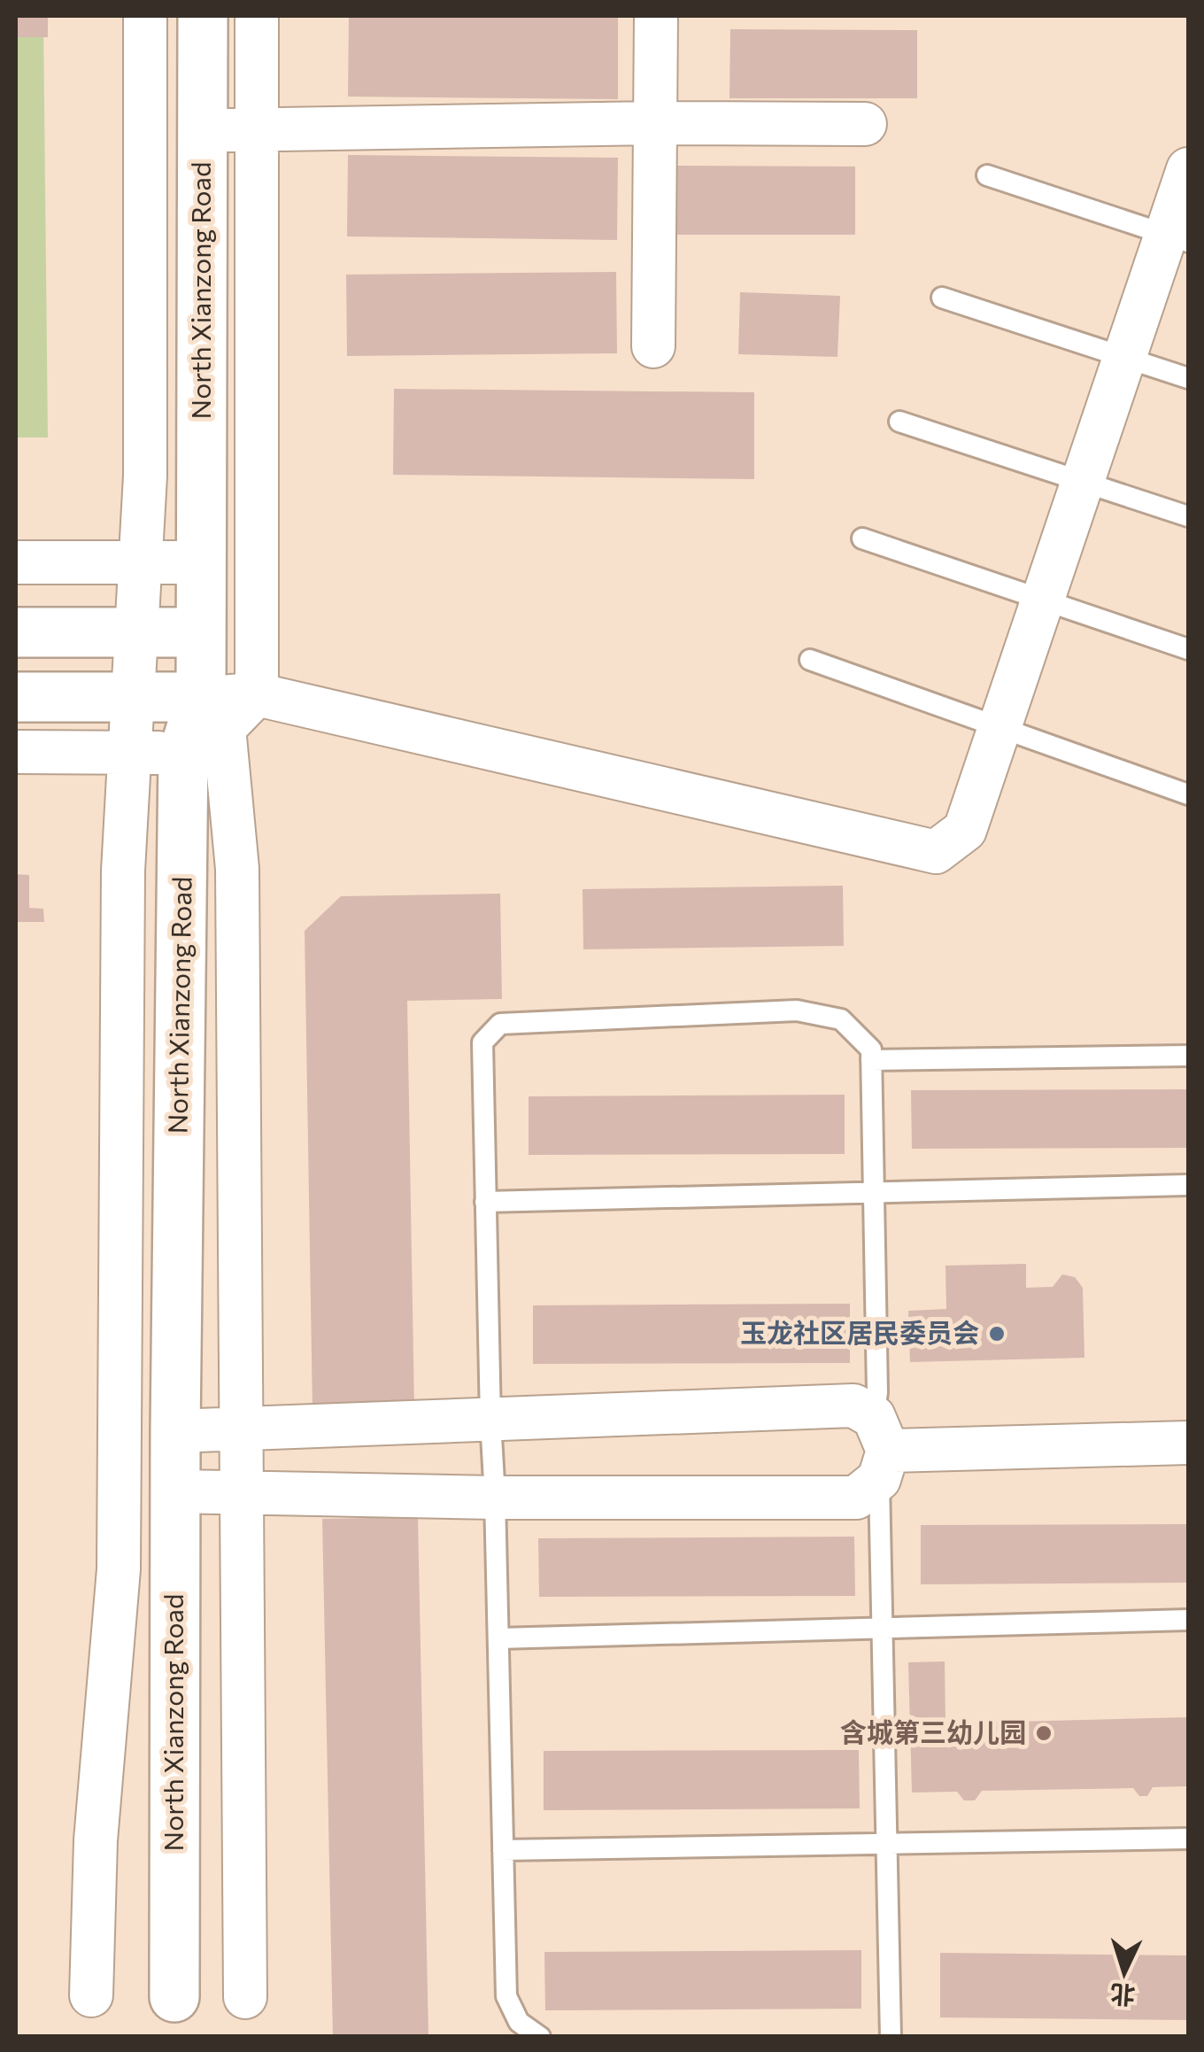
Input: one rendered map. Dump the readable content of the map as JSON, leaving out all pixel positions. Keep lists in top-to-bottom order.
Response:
{
  "streets": {
    "main road": ["North Xianzong Road"]
  },
  "places": ["玉龙社区居民委员会", "含城第三幼儿园"],
  "north": "bottom"
}
